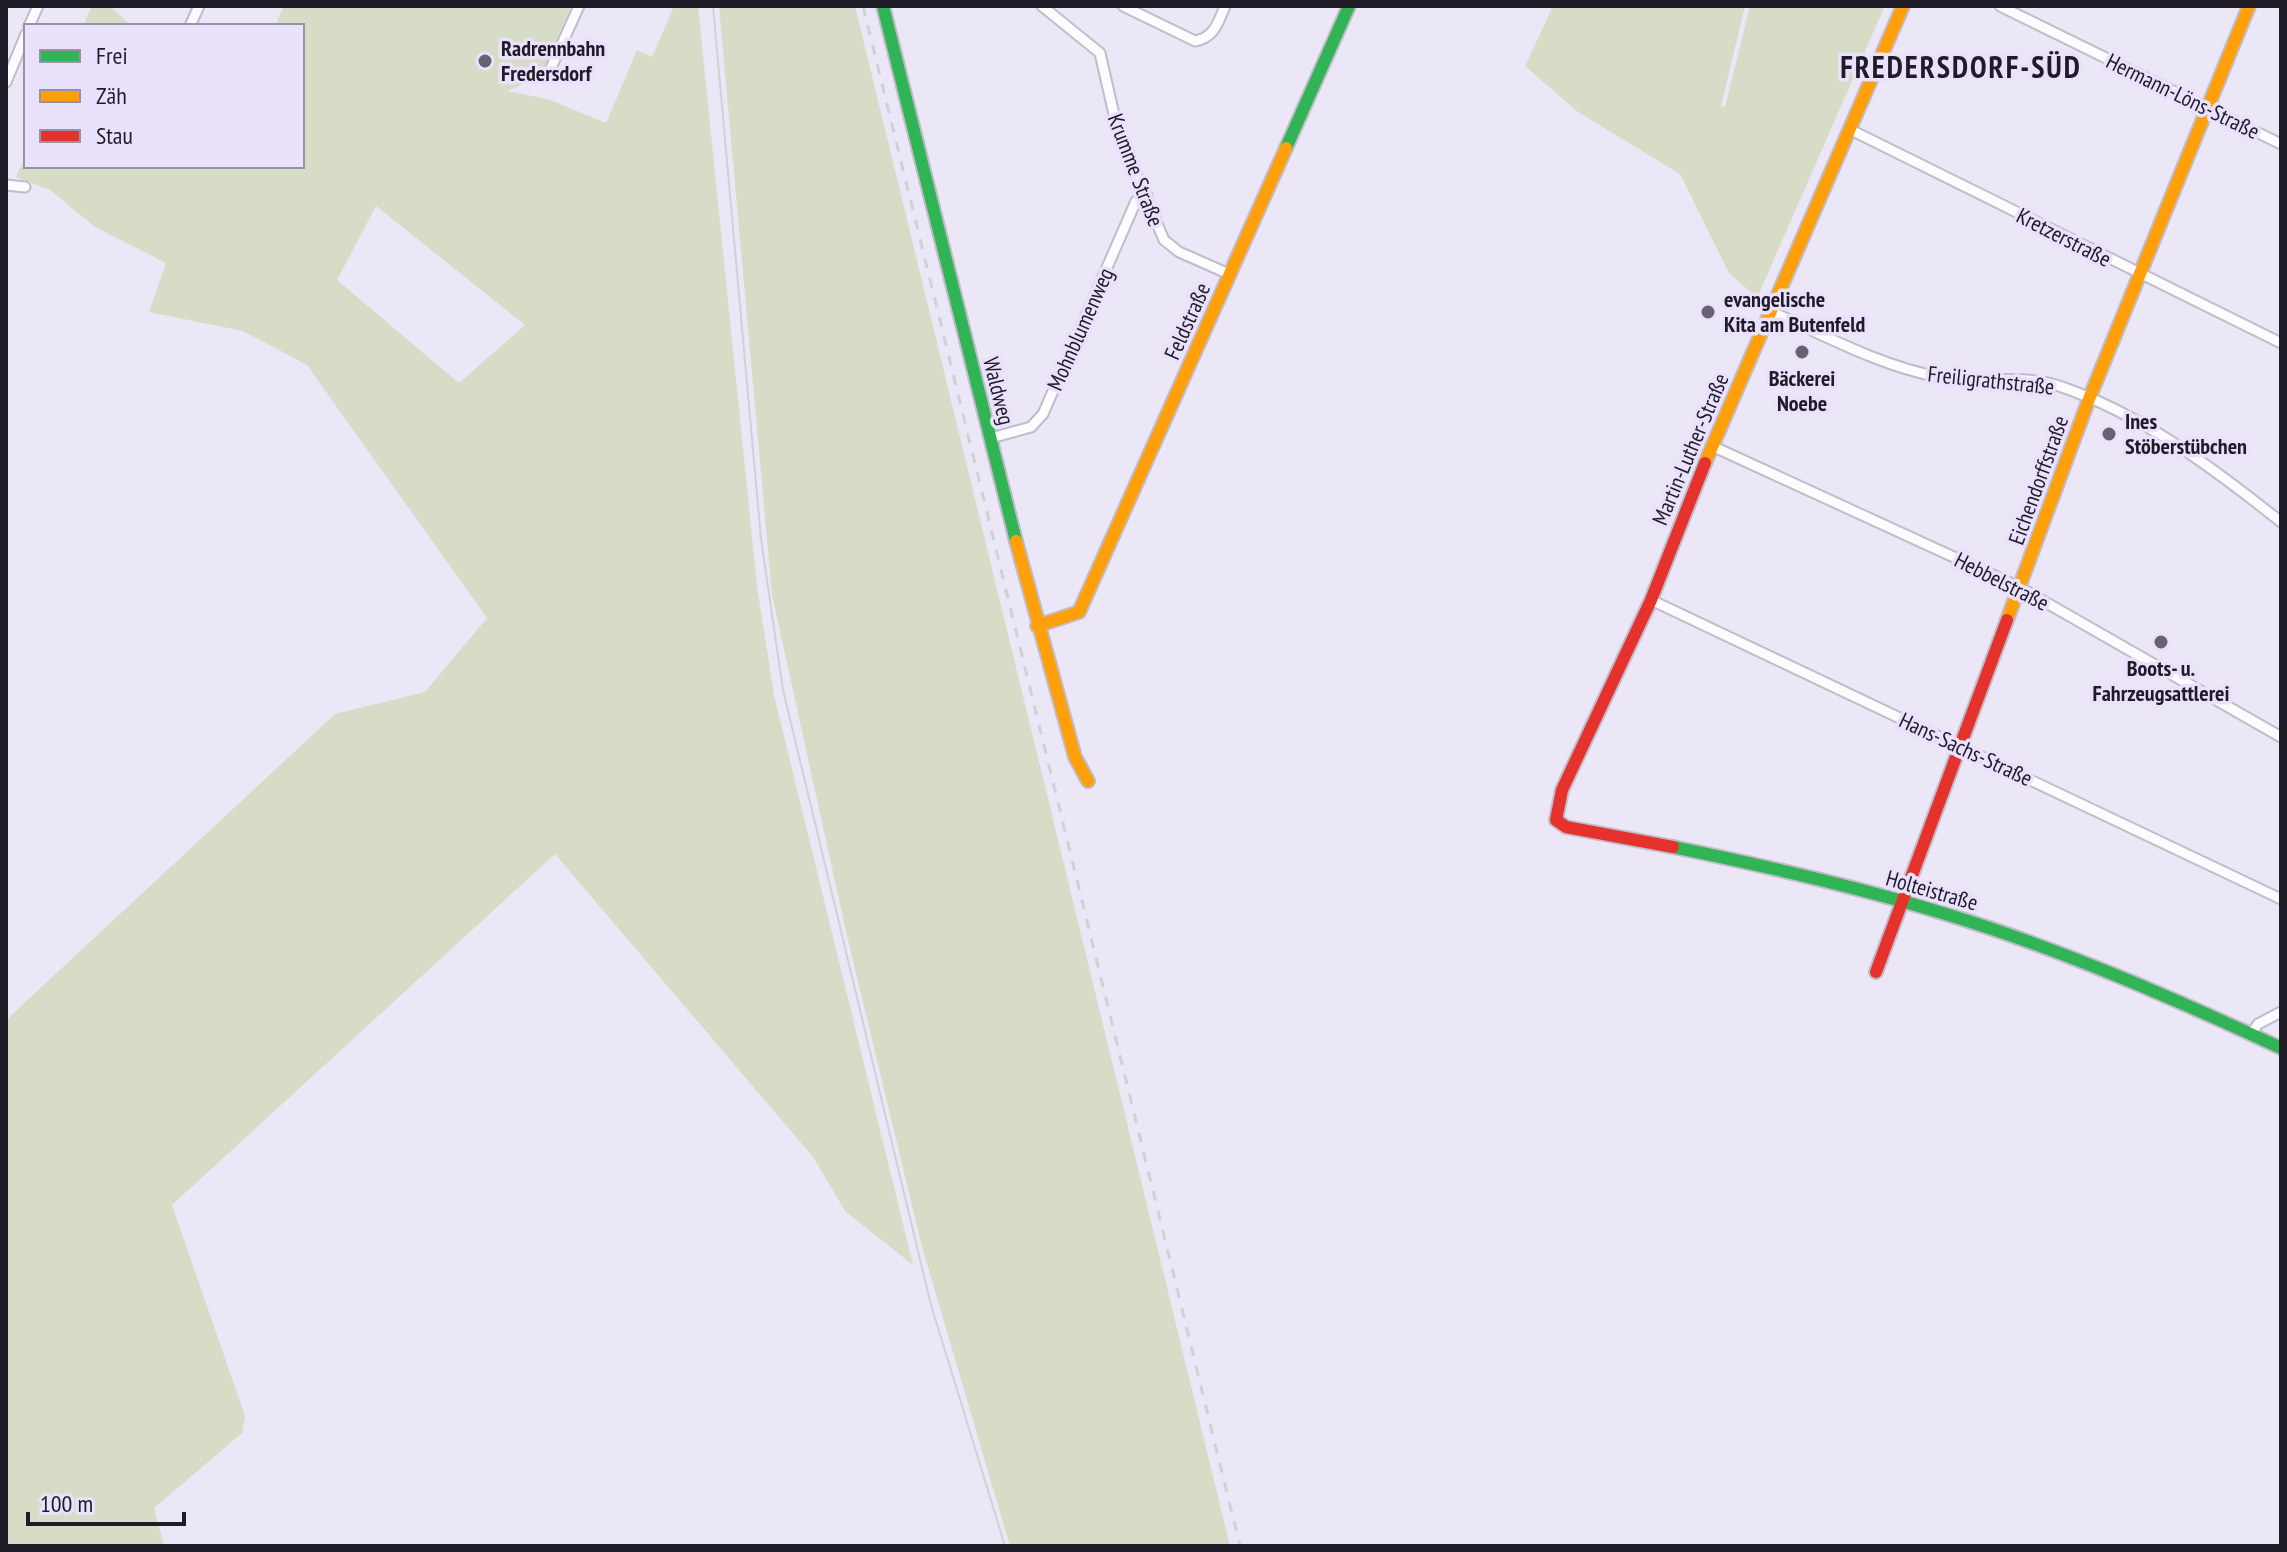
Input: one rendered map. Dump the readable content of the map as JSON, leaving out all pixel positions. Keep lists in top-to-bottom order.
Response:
{
  "streets": {
    "street": [
      "Hermann-Löns-Straße",
      "Krumme Straße",
      "Kretzerstraße",
      "Feldstraße",
      "Mohnblumenweg",
      "Freiligrathstraße",
      "Waldweg",
      "Martin-Luther-Straße",
      "Eichendorffstraße",
      "Hebbelstraße",
      "Hans-Sachs-Straße",
      "Holteistraße"
    ]
  },
  "crossings": [
    ["Hermann-Löns-Straße", "Eichendorffstraße"],
    ["Krumme Straße", "Feldstraße"],
    ["Krumme Straße", "Mohnblumenweg"],
    ["Kretzerstraße", "Martin-Luther-Straße"],
    ["Kretzerstraße", "Eichendorffstraße"],
    ["Feldstraße", "Waldweg"],
    ["Mohnblumenweg", "Waldweg"],
    ["Freiligrathstraße", "Martin-Luther-Straße"],
    ["Freiligrathstraße", "Eichendorffstraße"],
    ["Martin-Luther-Straße", "Hebbelstraße"],
    ["Martin-Luther-Straße", "Hans-Sachs-Straße"],
    ["Martin-Luther-Straße", "Holteistraße"],
    ["Eichendorffstraße", "Hebbelstraße"],
    ["Eichendorffstraße", "Hans-Sachs-Straße"],
    ["Eichendorffstraße", "Holteistraße"]
  ],
  "districts": ["FREDERSDORF-SÜD"],
  "places": [
    "Radrennbahn Fredersdorf",
    "evangelische Kita am Butenfeld",
    "Bäckerei Noebe",
    "Ines Stöberstübchen",
    "Boots- u. Fahrzeugsattlerei"
  ],
  "legend": ["Frei", "Zäh", "Stau"],
  "scale_bar": "100 m"
}
